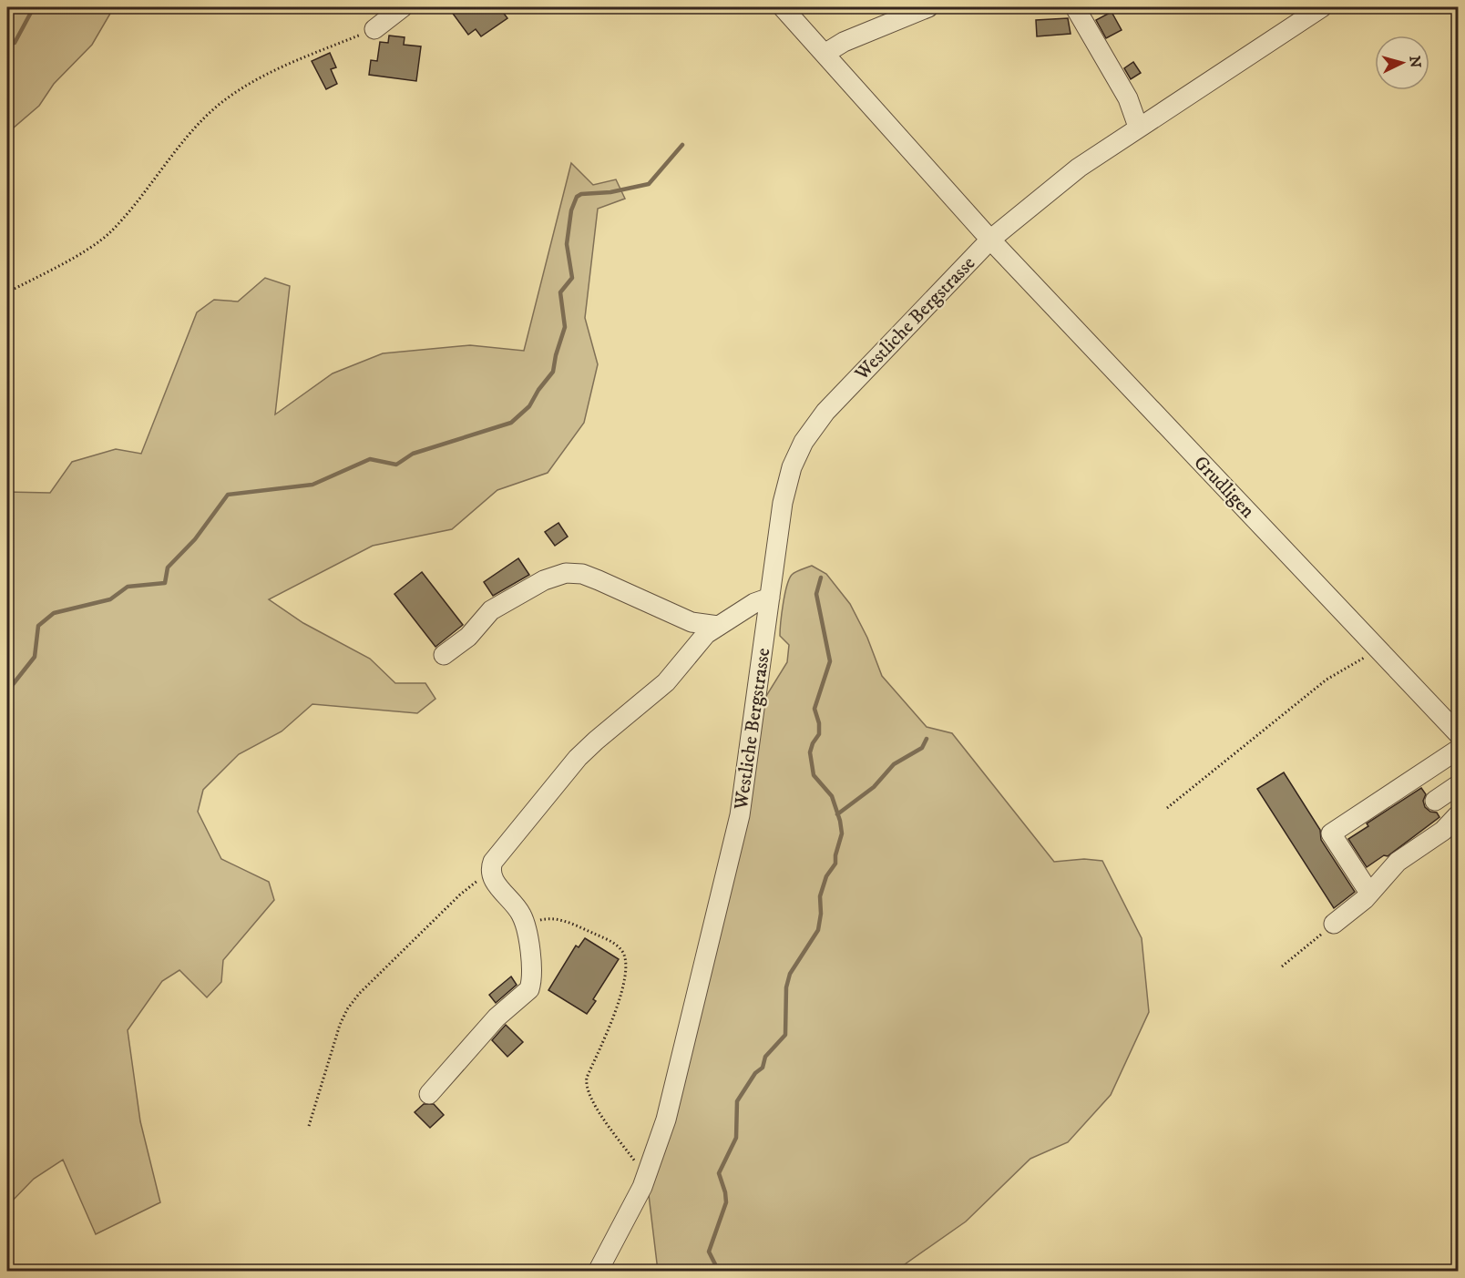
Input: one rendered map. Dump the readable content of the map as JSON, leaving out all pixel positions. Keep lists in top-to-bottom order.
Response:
{
  "streets": {
    "street": ["Westliche Bergstrasse", "Grudligen"]
  },
  "crossings": [
    ["Westliche Bergstrasse", "Grudligen"]
  ],
  "north": "right"
}
